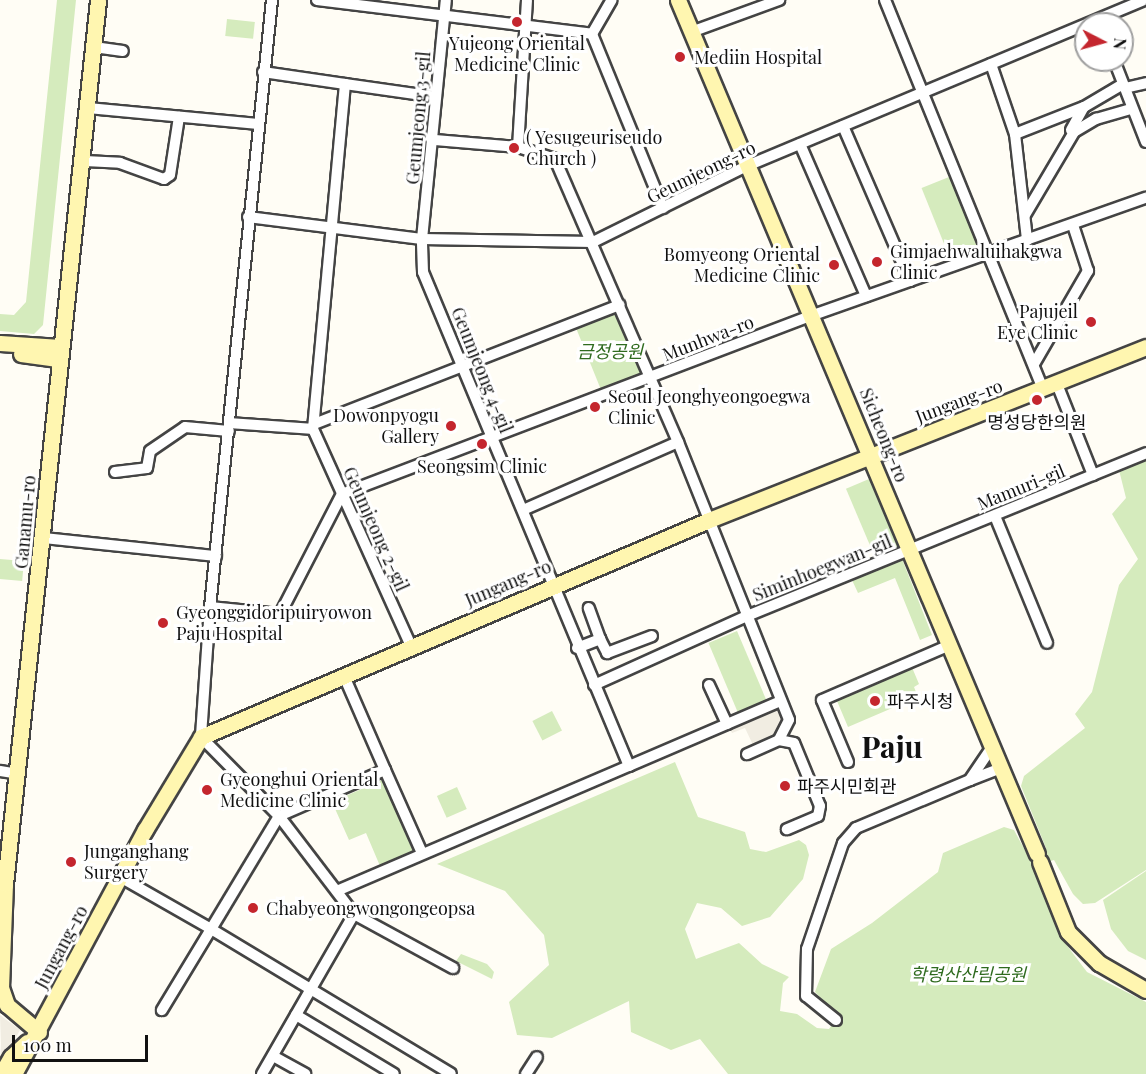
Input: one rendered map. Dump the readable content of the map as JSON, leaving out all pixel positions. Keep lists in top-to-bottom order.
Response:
{
  "streets": {
    "street": [
      "Geumjeong 3-gil",
      "Geumjeong-ro",
      "Munhwa-ro",
      "Geumjeong 4-gil",
      "Jungang-ro",
      "Sicheong-ro",
      "Mamuri-gil",
      "Ganamu-ro",
      "Geumjeong 2-gil",
      "Siminhoegwan-gil"
    ]
  },
  "crossings": [
    ["Geumjeong 3-gil", "Geumjeong-ro"],
    ["Geumjeong 3-gil", "Geumjeong 4-gil"],
    ["Geumjeong-ro", "Geumjeong 4-gil"],
    ["Geumjeong-ro", "Sicheong-ro"],
    ["Geumjeong-ro", "Geumjeong 2-gil"],
    ["Munhwa-ro", "Geumjeong 4-gil"],
    ["Munhwa-ro", "Sicheong-ro"],
    ["Munhwa-ro", "Geumjeong 2-gil"],
    ["Geumjeong 4-gil", "Jungang-ro"],
    ["Geumjeong 4-gil", "Siminhoegwan-gil"],
    ["Jungang-ro", "Sicheong-ro"],
    ["Jungang-ro", "Ganamu-ro"],
    ["Jungang-ro", "Geumjeong 2-gil"],
    ["Sicheong-ro", "Mamuri-gil"],
    ["Sicheong-ro", "Siminhoegwan-gil"],
    ["Mamuri-gil", "Siminhoegwan-gil"]
  ],
  "districts": ["Paju"],
  "parks": ["금정공원", "학령산산림공원"],
  "places": [
    "Yujeong Oriental Medicine Clinic",
    "Mediin Hospital",
    "( Yesugeuriseudo Church )",
    "Gimjaehwaluihakgwa Clinic",
    "Bomyeong Oriental Medicine Clinic",
    "Pajujeil Eye Clinic",
    "명성당한의원",
    "Seoul Jeonghyeongoegwa Clinic",
    "Dowonpyogu Gallery",
    "Seongsim Clinic",
    "Gyeonggidoripuiryowon Paju Hospital",
    "파주시청",
    "파주시민회관",
    "Gyeonghui Oriental Medicine Clinic",
    "Junganghang Surgery",
    "Chabyeongwongongeopsa"
  ],
  "scale_bar": "100 m",
  "north": "right"
}
